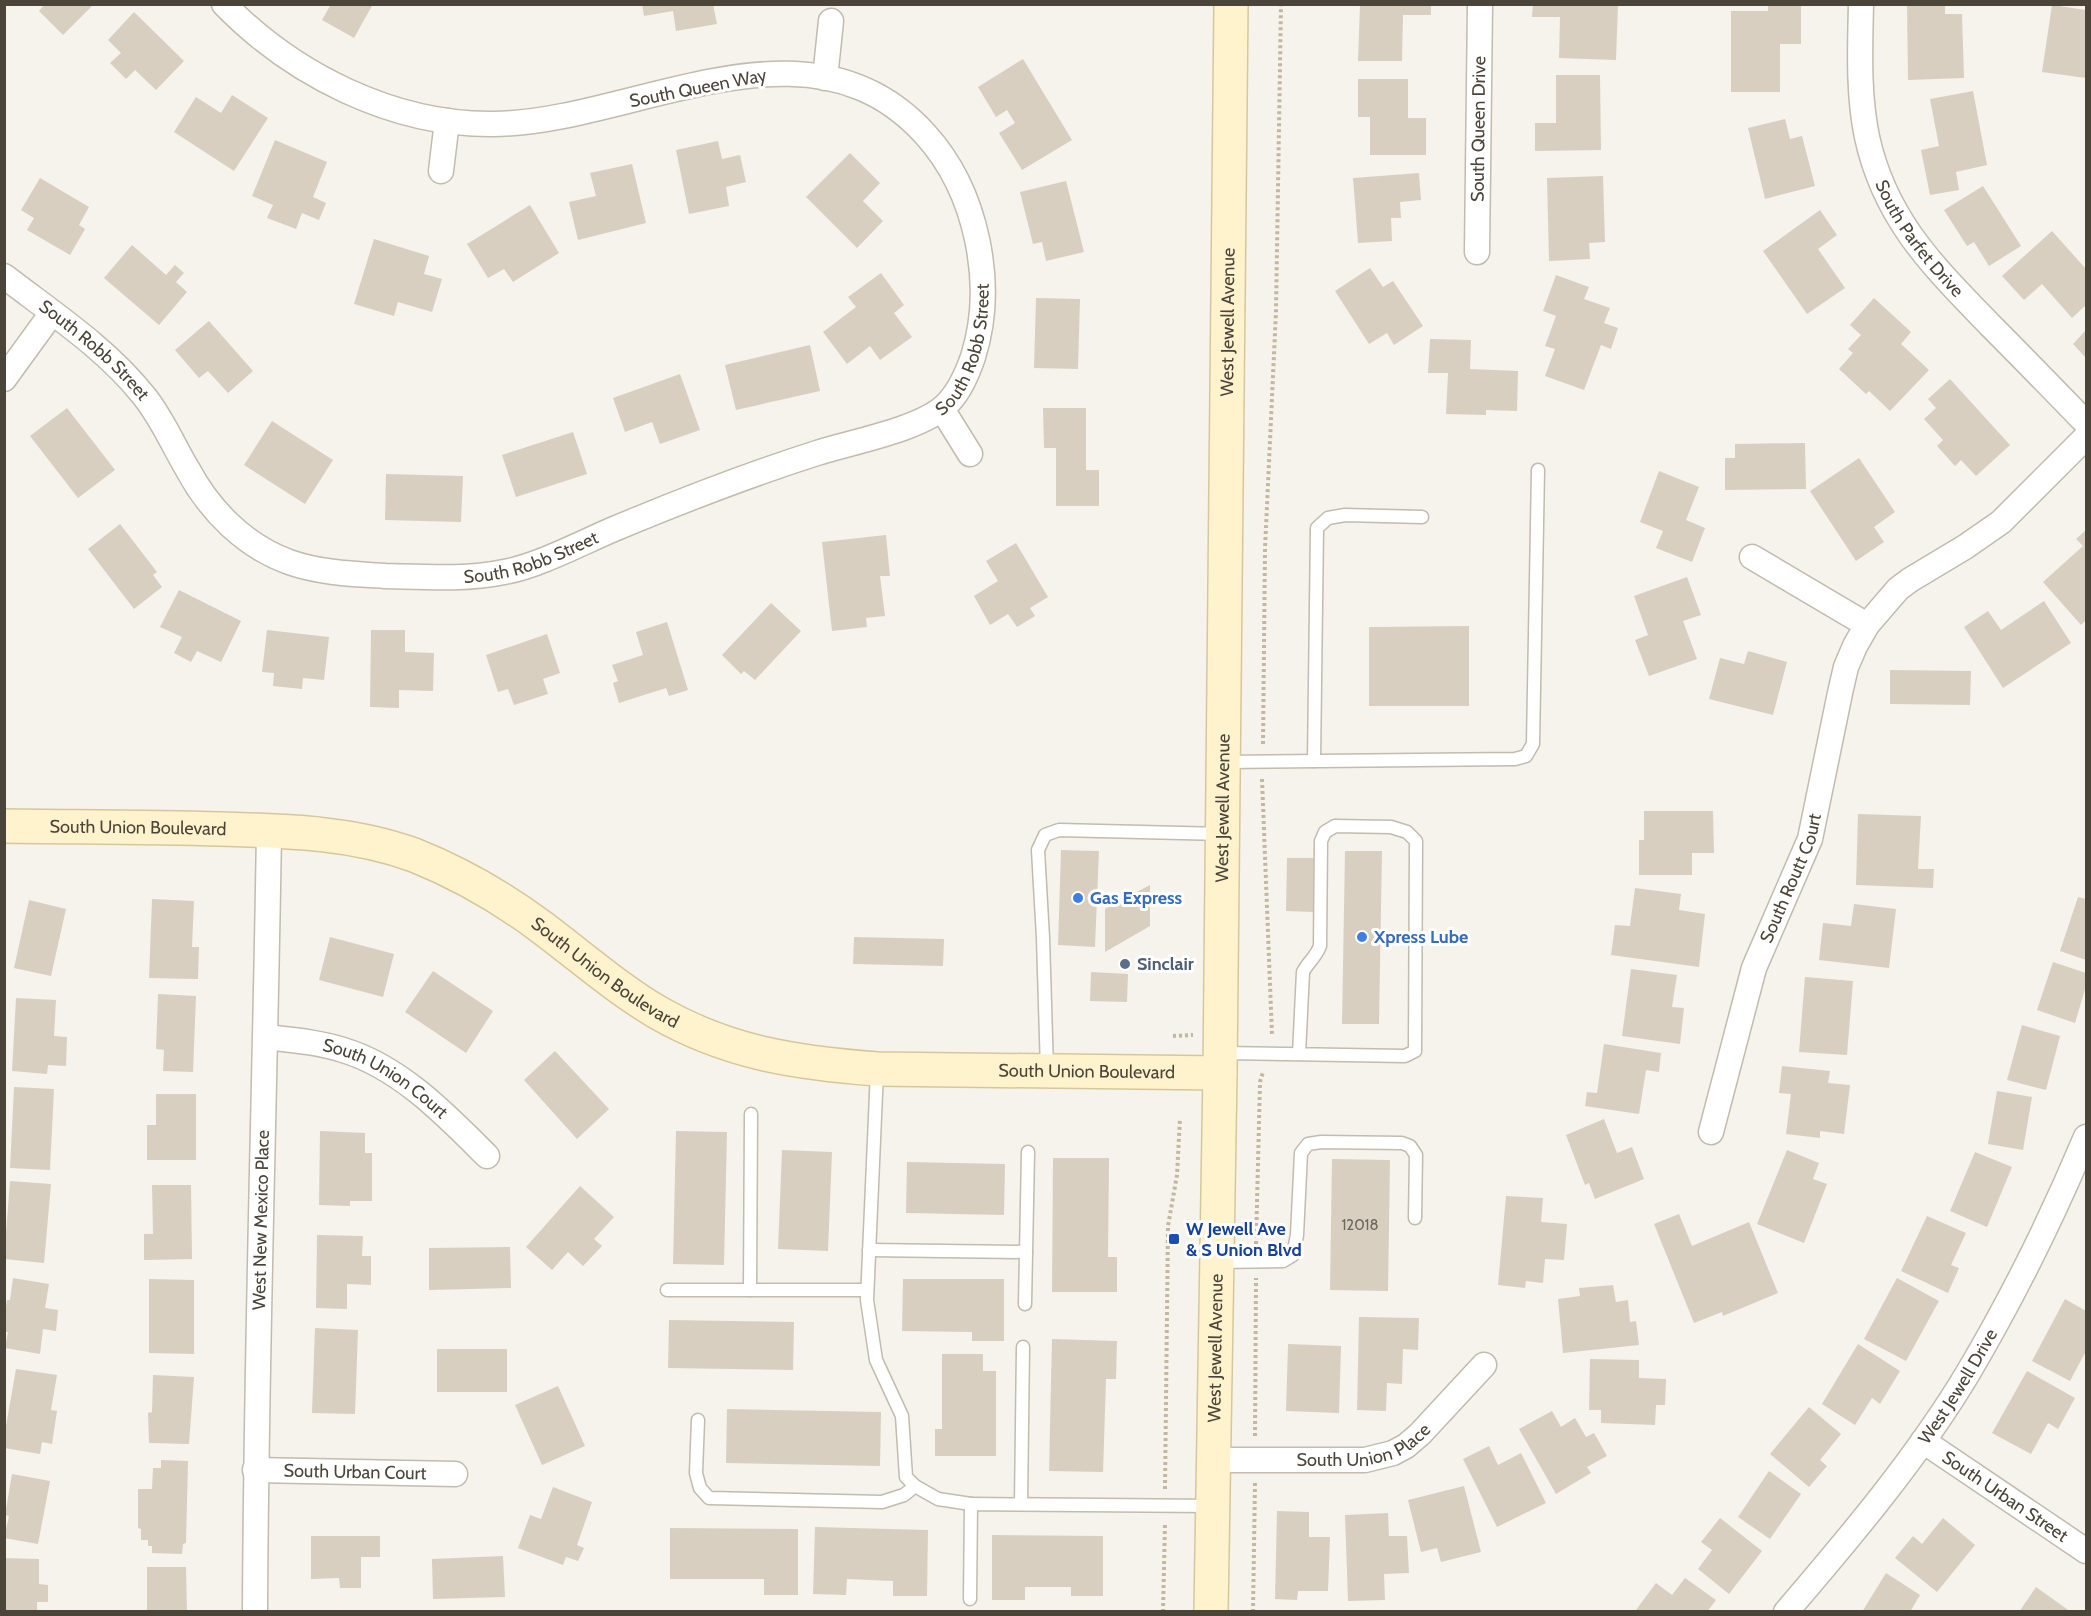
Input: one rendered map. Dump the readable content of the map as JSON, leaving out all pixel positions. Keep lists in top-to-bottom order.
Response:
{
  "streets": {
    "main road": ["West Jewell Avenue", "South Union Boulevard"],
    "street": [
      "South Queen Way",
      "South Queen Drive",
      "South Parfet Drive",
      "South Robb Street",
      "South Routt Court",
      "South Union Court",
      "West New Mexico Place",
      "West Jewell Drive",
      "South Union Place",
      "South Urban Court",
      "South Urban Street"
    ]
  },
  "crossings": [
    ["South Queen Way", "South Robb Street"],
    ["West Jewell Avenue", "South Union Boulevard"],
    ["West Jewell Avenue", "South Union Place"],
    ["South Union Boulevard", "West New Mexico Place"],
    ["South Union Court", "West New Mexico Place"],
    ["West New Mexico Place", "South Urban Court"],
    ["West Jewell Drive", "South Urban Street"]
  ],
  "places": {
    "other": ["Gas Express", "Xpress Lube", "Sinclair"],
    "transit": ["W Jewell Ave & S Union Blvd"]
  },
  "house_numbers": ["12018"]
}
